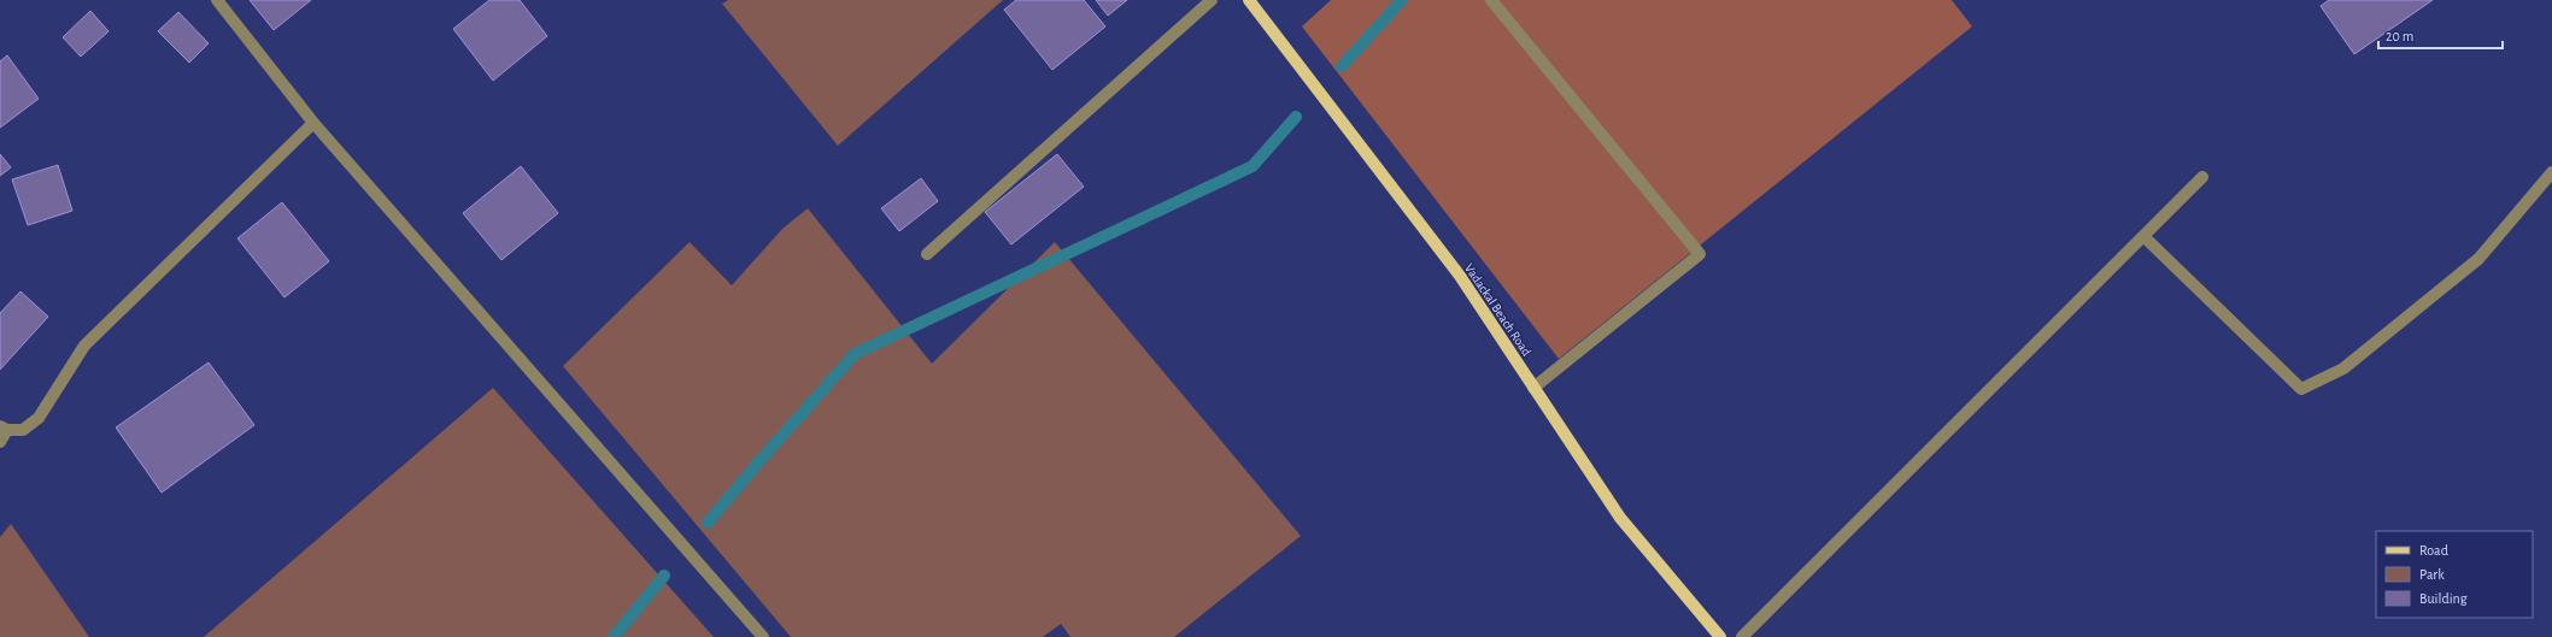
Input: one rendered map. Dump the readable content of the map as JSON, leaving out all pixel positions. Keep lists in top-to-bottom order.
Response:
{
  "streets": {
    "main road": ["Vadackal Beach Road"]
  },
  "legend": ["Road", "Park", "Building"],
  "scale_bar": "20 m"
}
